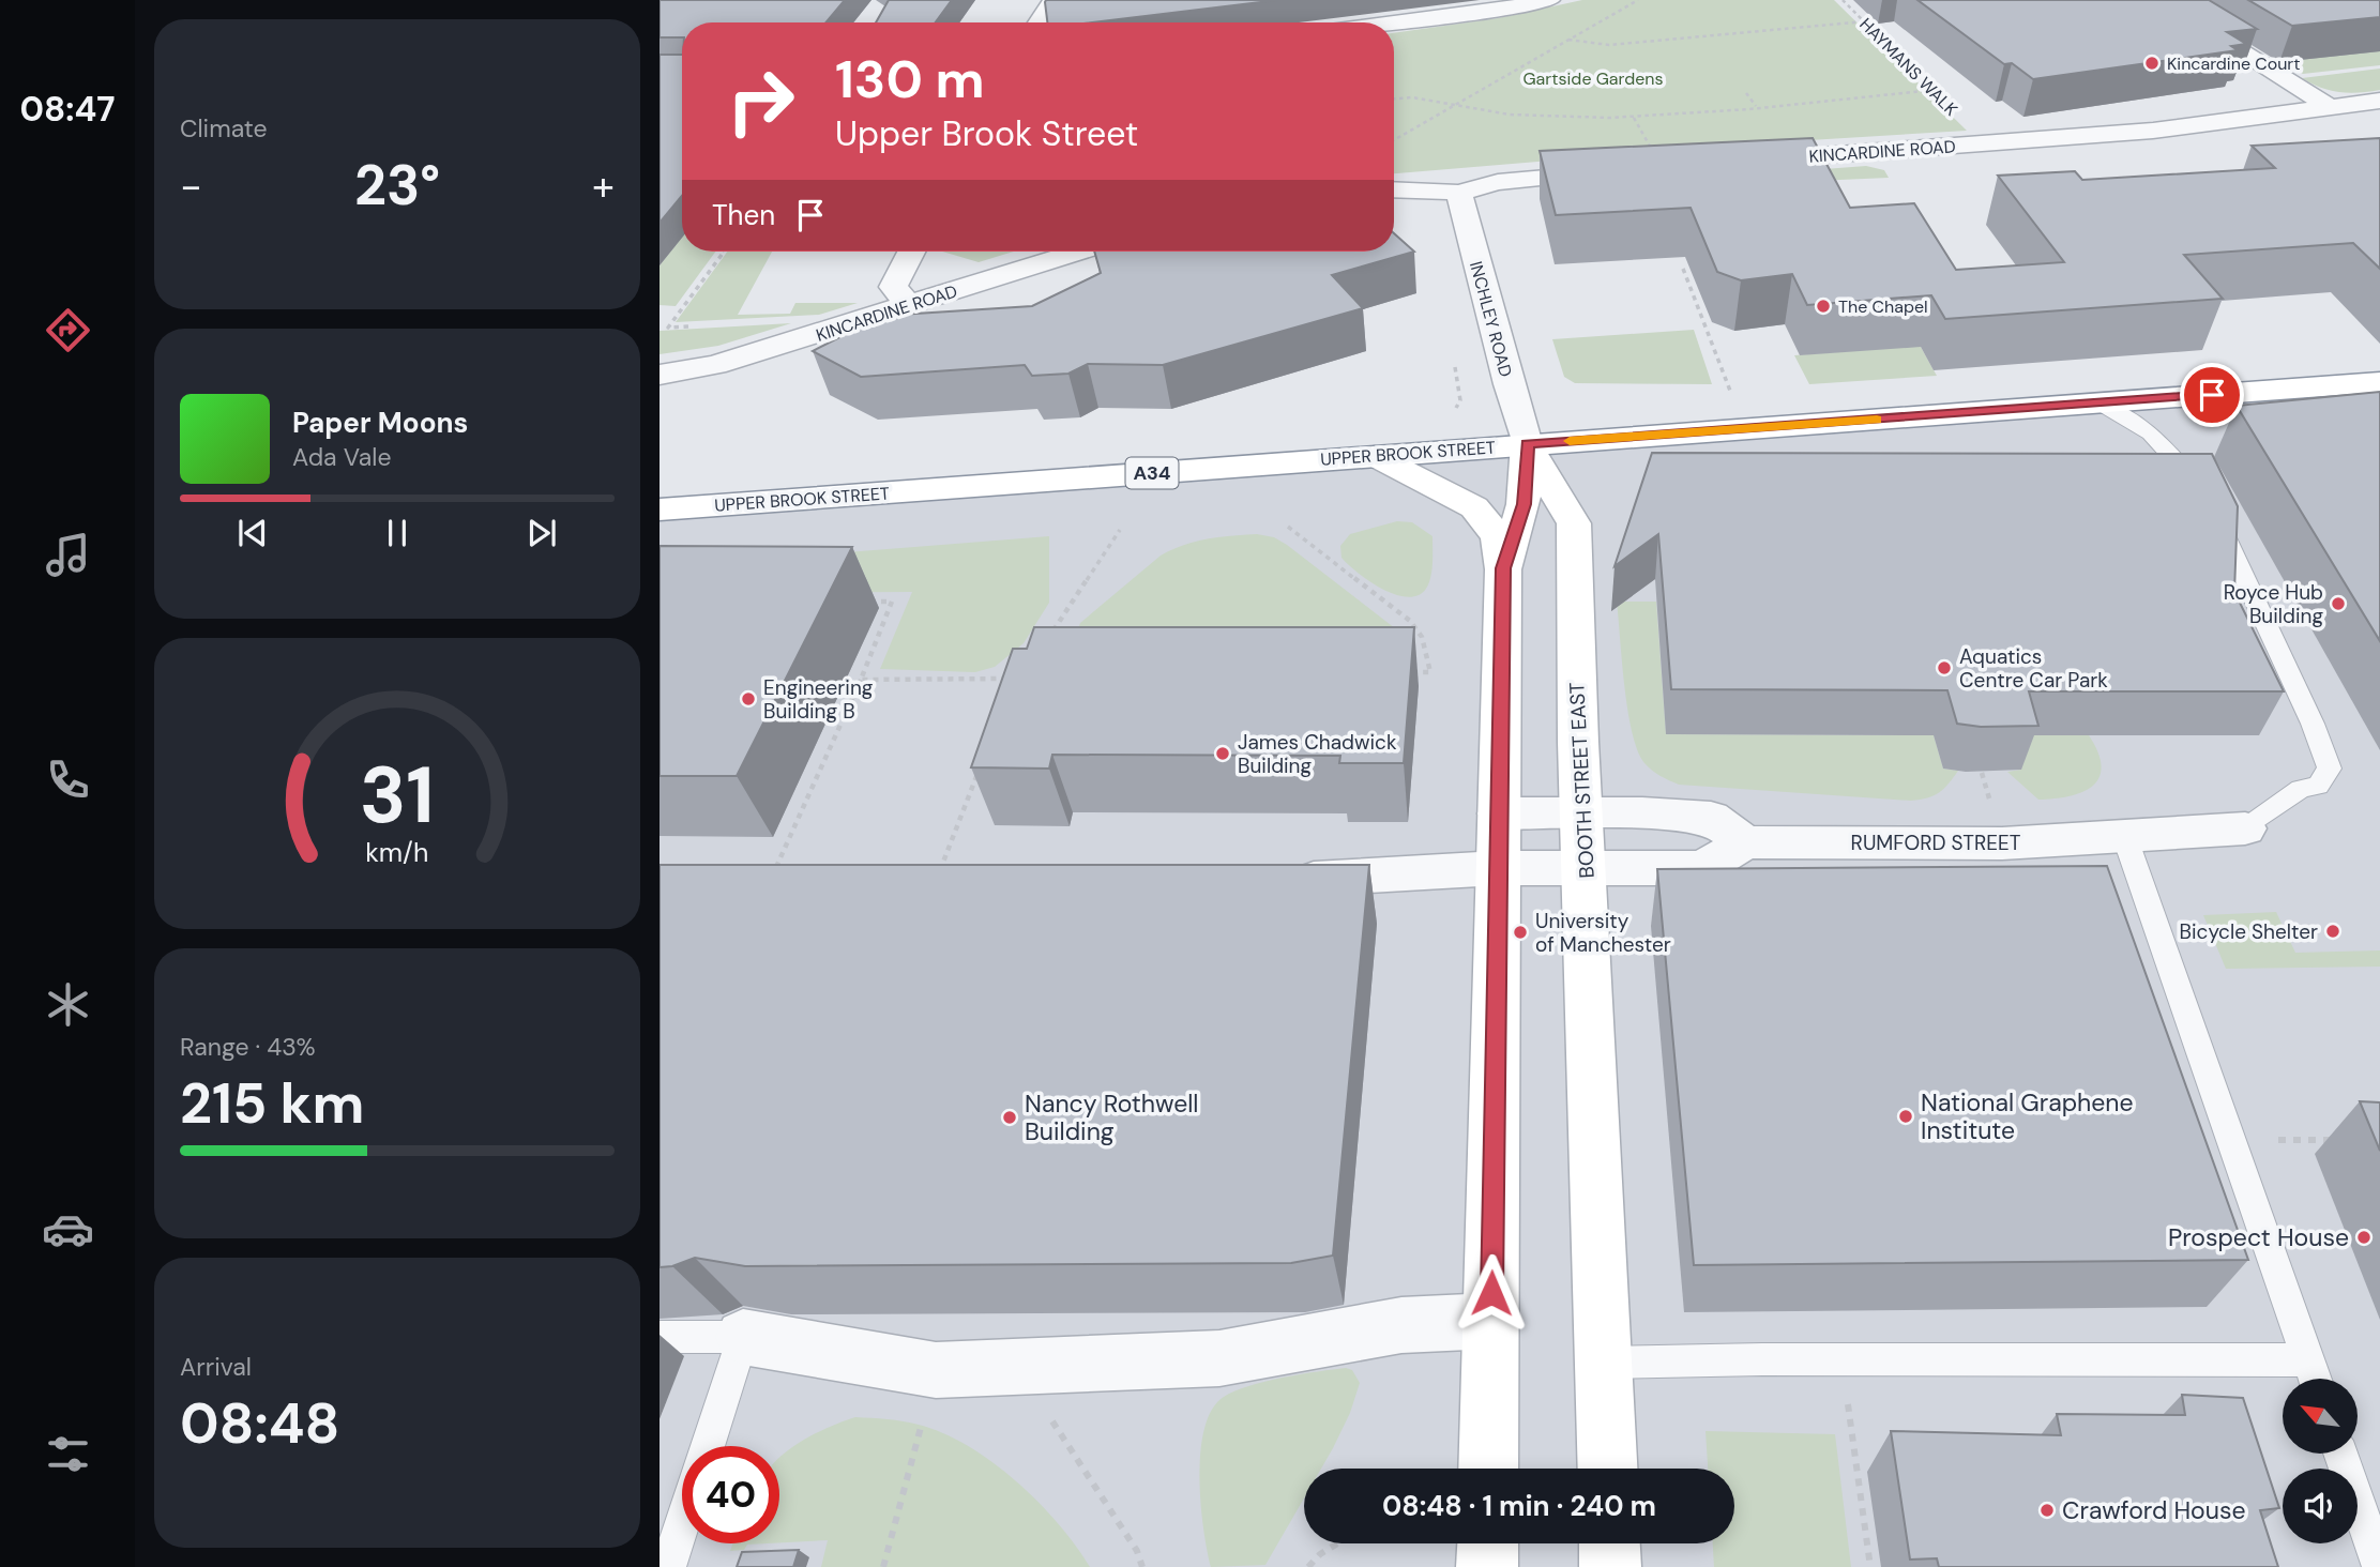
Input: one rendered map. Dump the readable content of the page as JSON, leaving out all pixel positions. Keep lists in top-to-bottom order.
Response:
{
  "streets": {
    "main road": ["UPPER BROOK STREET", "A34", "BOOTH STREET EAST"],
    "street": ["KINCARDINE ROAD", "INCHLEY ROAD", "RUMFORD STREET"],
    "path": ["HAYMANS WALK"]
  },
  "crossings": [
    ["INCHLEY ROAD", "UPPER BROOK STREET"],
    ["INCHLEY ROAD", "BOOTH STREET EAST"],
    ["UPPER BROOK STREET", "BOOTH STREET EAST"]
  ],
  "parks": ["Gartside Gardens"],
  "places": [
    "Kincardine Court",
    "The Chapel",
    "Royce Hub Building",
    "Aquatics Centre Car Park",
    "Engineering Building B",
    "James Chadwick Building",
    "Bicycle Shelter",
    "University of Manchester",
    "National Graphene Institute",
    "Nancy Rothwell Building",
    "Prospect House",
    "Crawford House"
  ],
  "north": "top left",
  "page": {
    "tabs": "08:47",
    "tile": [
      "Climate",
      ["Range · 43%", "215 km"],
      ["Arrival", "08:48"]
    ],
    "turn": ["130 m", "Upper Brook Street"],
    "heat": ["−", "23°", "+"],
    "then": "Then",
    "song": ["Paper Moons", "Ada Vale"],
    "limit": "40",
    "trip": "08:48 · 1 min · 240 m",
    "gauge": ["31", "km/h"]
  }
}
